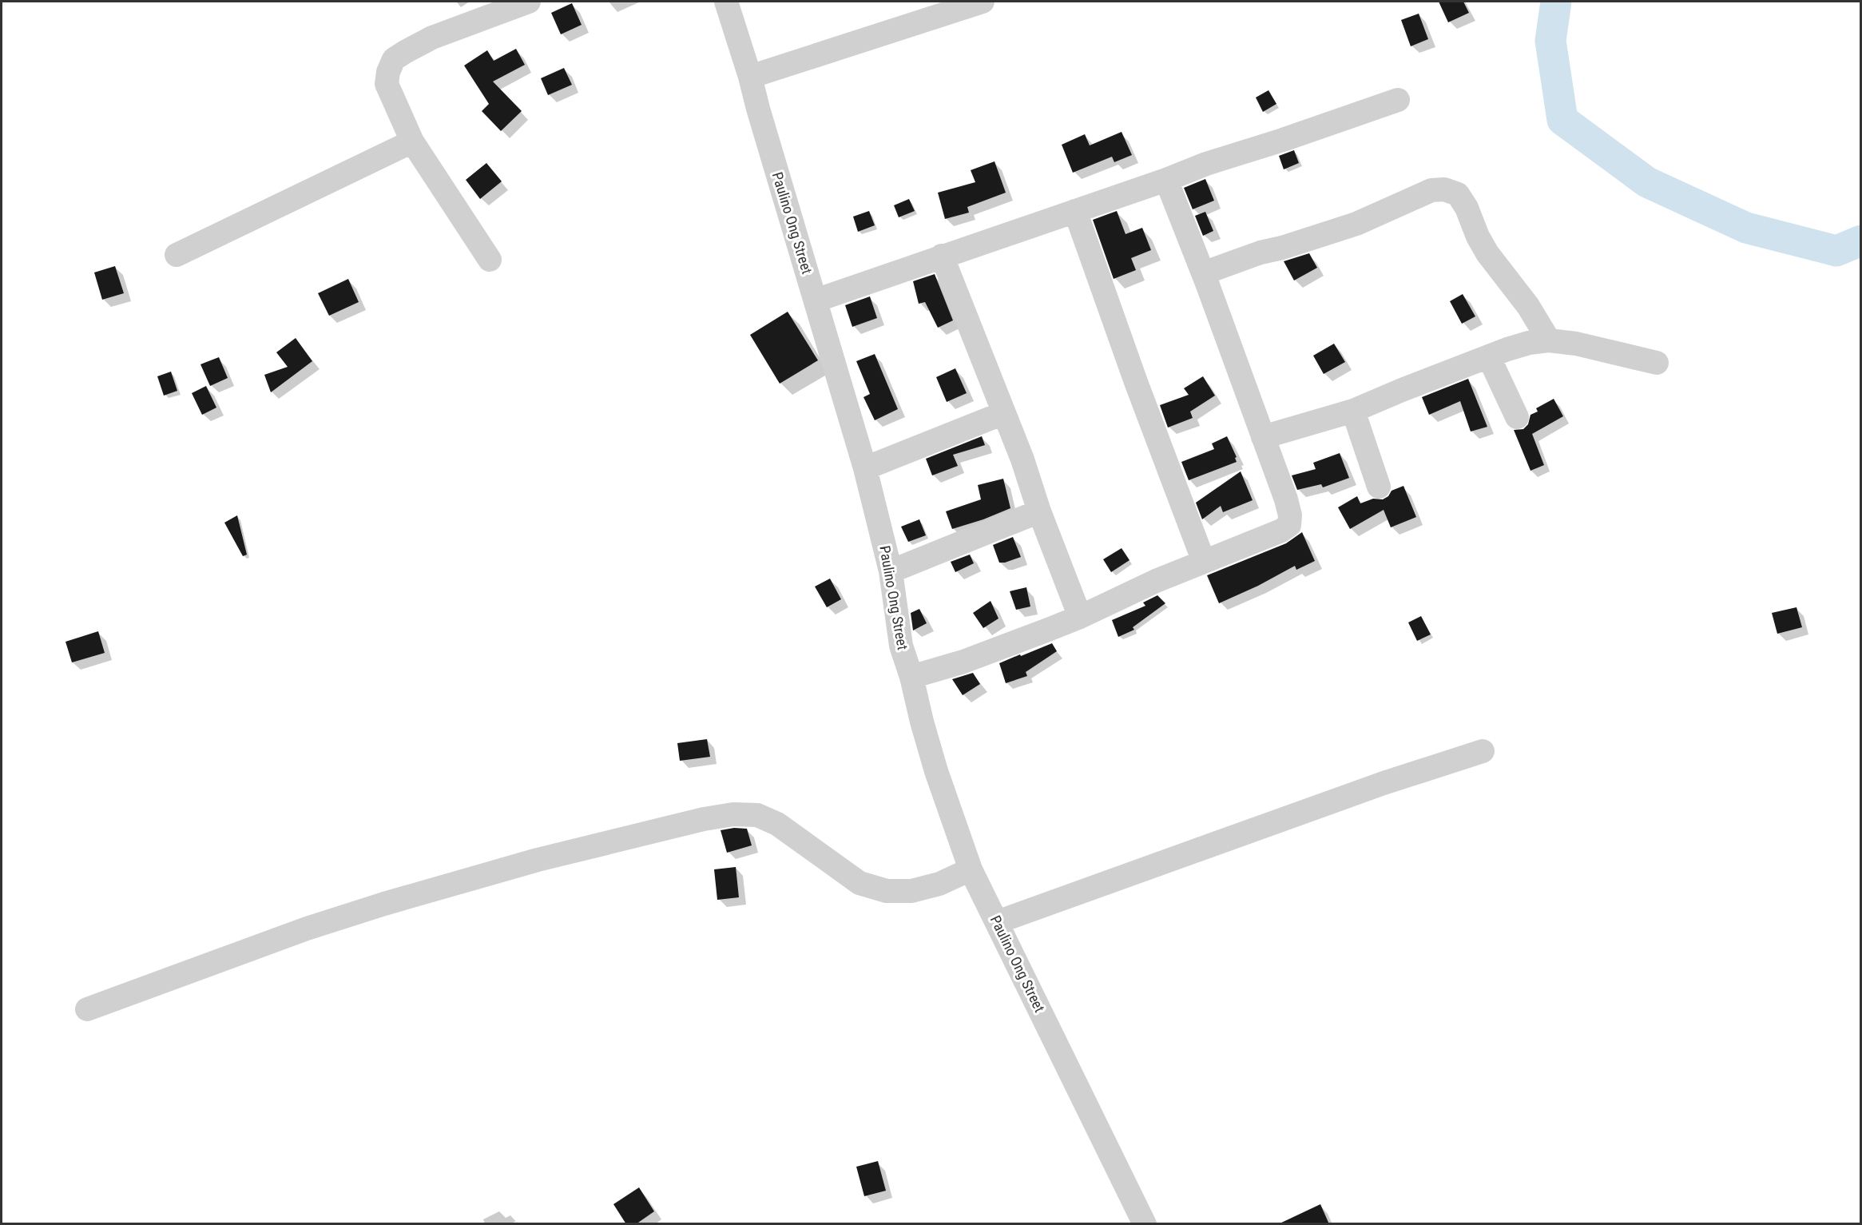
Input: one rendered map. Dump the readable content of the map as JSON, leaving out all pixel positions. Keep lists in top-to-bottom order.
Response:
{
  "streets": {
    "street": ["Paulino Ong Street"]
  }
}
